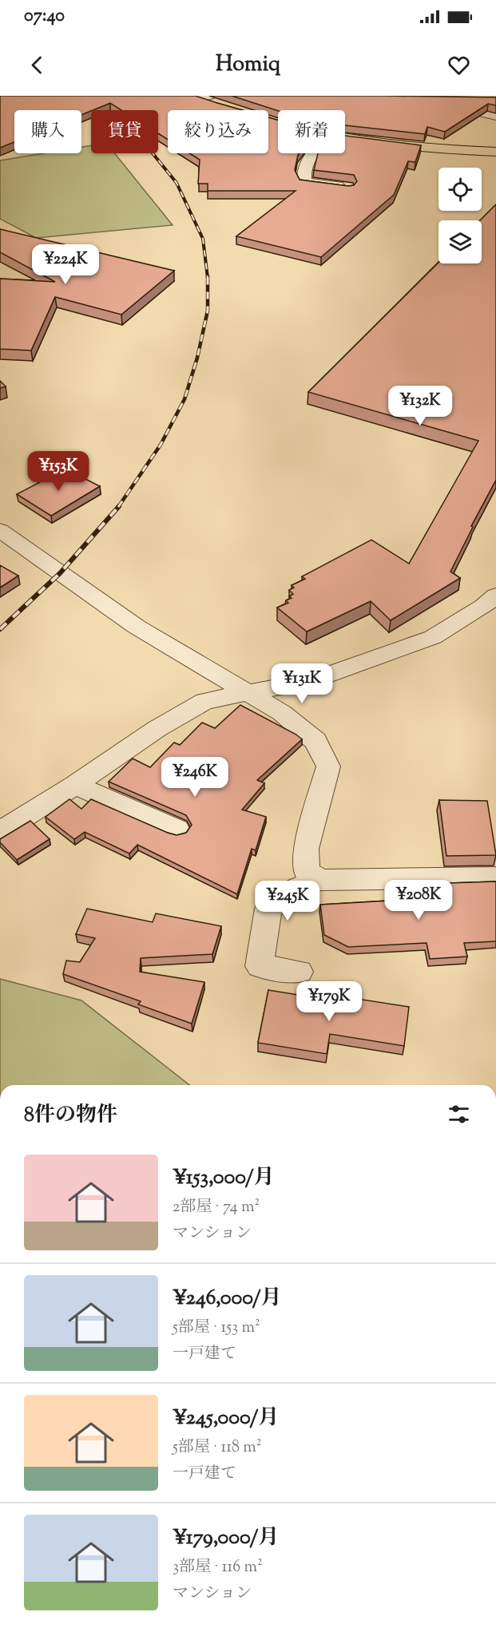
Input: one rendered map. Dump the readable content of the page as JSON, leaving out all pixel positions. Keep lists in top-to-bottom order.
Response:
{
  "page": {
    "status": "07:40",
    "header": "Homiq",
    "chip": [
      "購入",
      "賃貸",
      "絞り込み",
      "新着"
    ],
    "price": [
      "¥224K",
      "¥132K",
      "¥153K",
      "¥131K",
      "¥246K",
      "¥208K",
      "¥245K",
      "¥179K"
    ],
    "heading": "8件の物件",
    "list": [
      {
        "name": "¥153,000/月",
        "note": "2部屋 · 74 m² · マンション"
      },
      {
        "name": "¥246,000/月",
        "note": "5部屋 · 153 m² · 一戸建て"
      },
      {
        "name": "¥245,000/月",
        "note": "5部屋 · 118 m² · 一戸建て"
      },
      {
        "name": "¥179,000/月",
        "note": "3部屋 · 116 m² · マンション"
      }
    ]
  }
}
